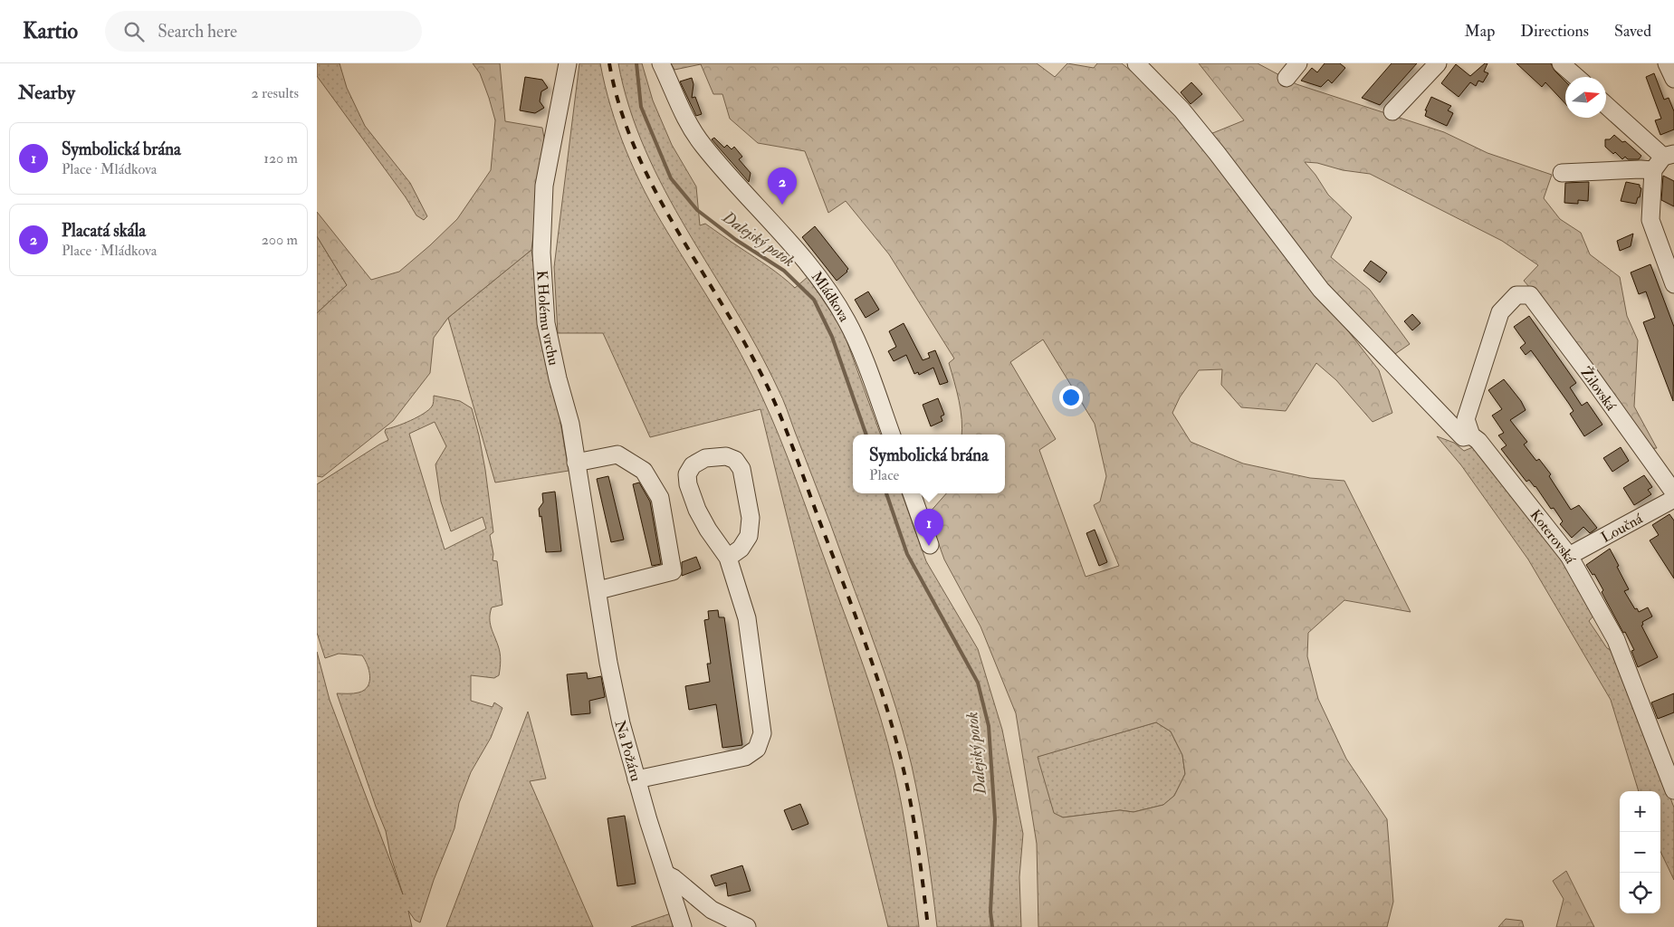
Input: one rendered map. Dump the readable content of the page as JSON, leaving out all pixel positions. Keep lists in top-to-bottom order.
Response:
{
  "streets": {
    "street": [
      "Mládkova",
      "K Holému vrchu",
      "Žilovská",
      "Loučná",
      "Koterovská",
      "Na Požáru"
    ]
  },
  "crossings": [
    ["K Holému vrchu", "Na Požáru"],
    ["Žilovská", "Koterovská"],
    ["Loučná", "Koterovská"]
  ],
  "water": ["Dalejský potok"],
  "north": "right",
  "page": {
    "header": "Kartio",
    "search": "Search here",
    "nav": ["Map", "Directions", "Saved"],
    "heading": ["Nearby", "2 results"],
    "list": [
      {
        "mark": "1",
        "name": "Symbolická brána",
        "note": "Place · Mládkova",
        "value": "120 m"
      },
      {
        "mark": "2",
        "name": "Placatá skála",
        "note": "Place · Mládkova",
        "value": "200 m"
      }
    ],
    "pins": ["2", "1"],
    "popup": ["Symbolická brána", "Place"],
    "map_buttons": ["+", "−"]
  }
}
